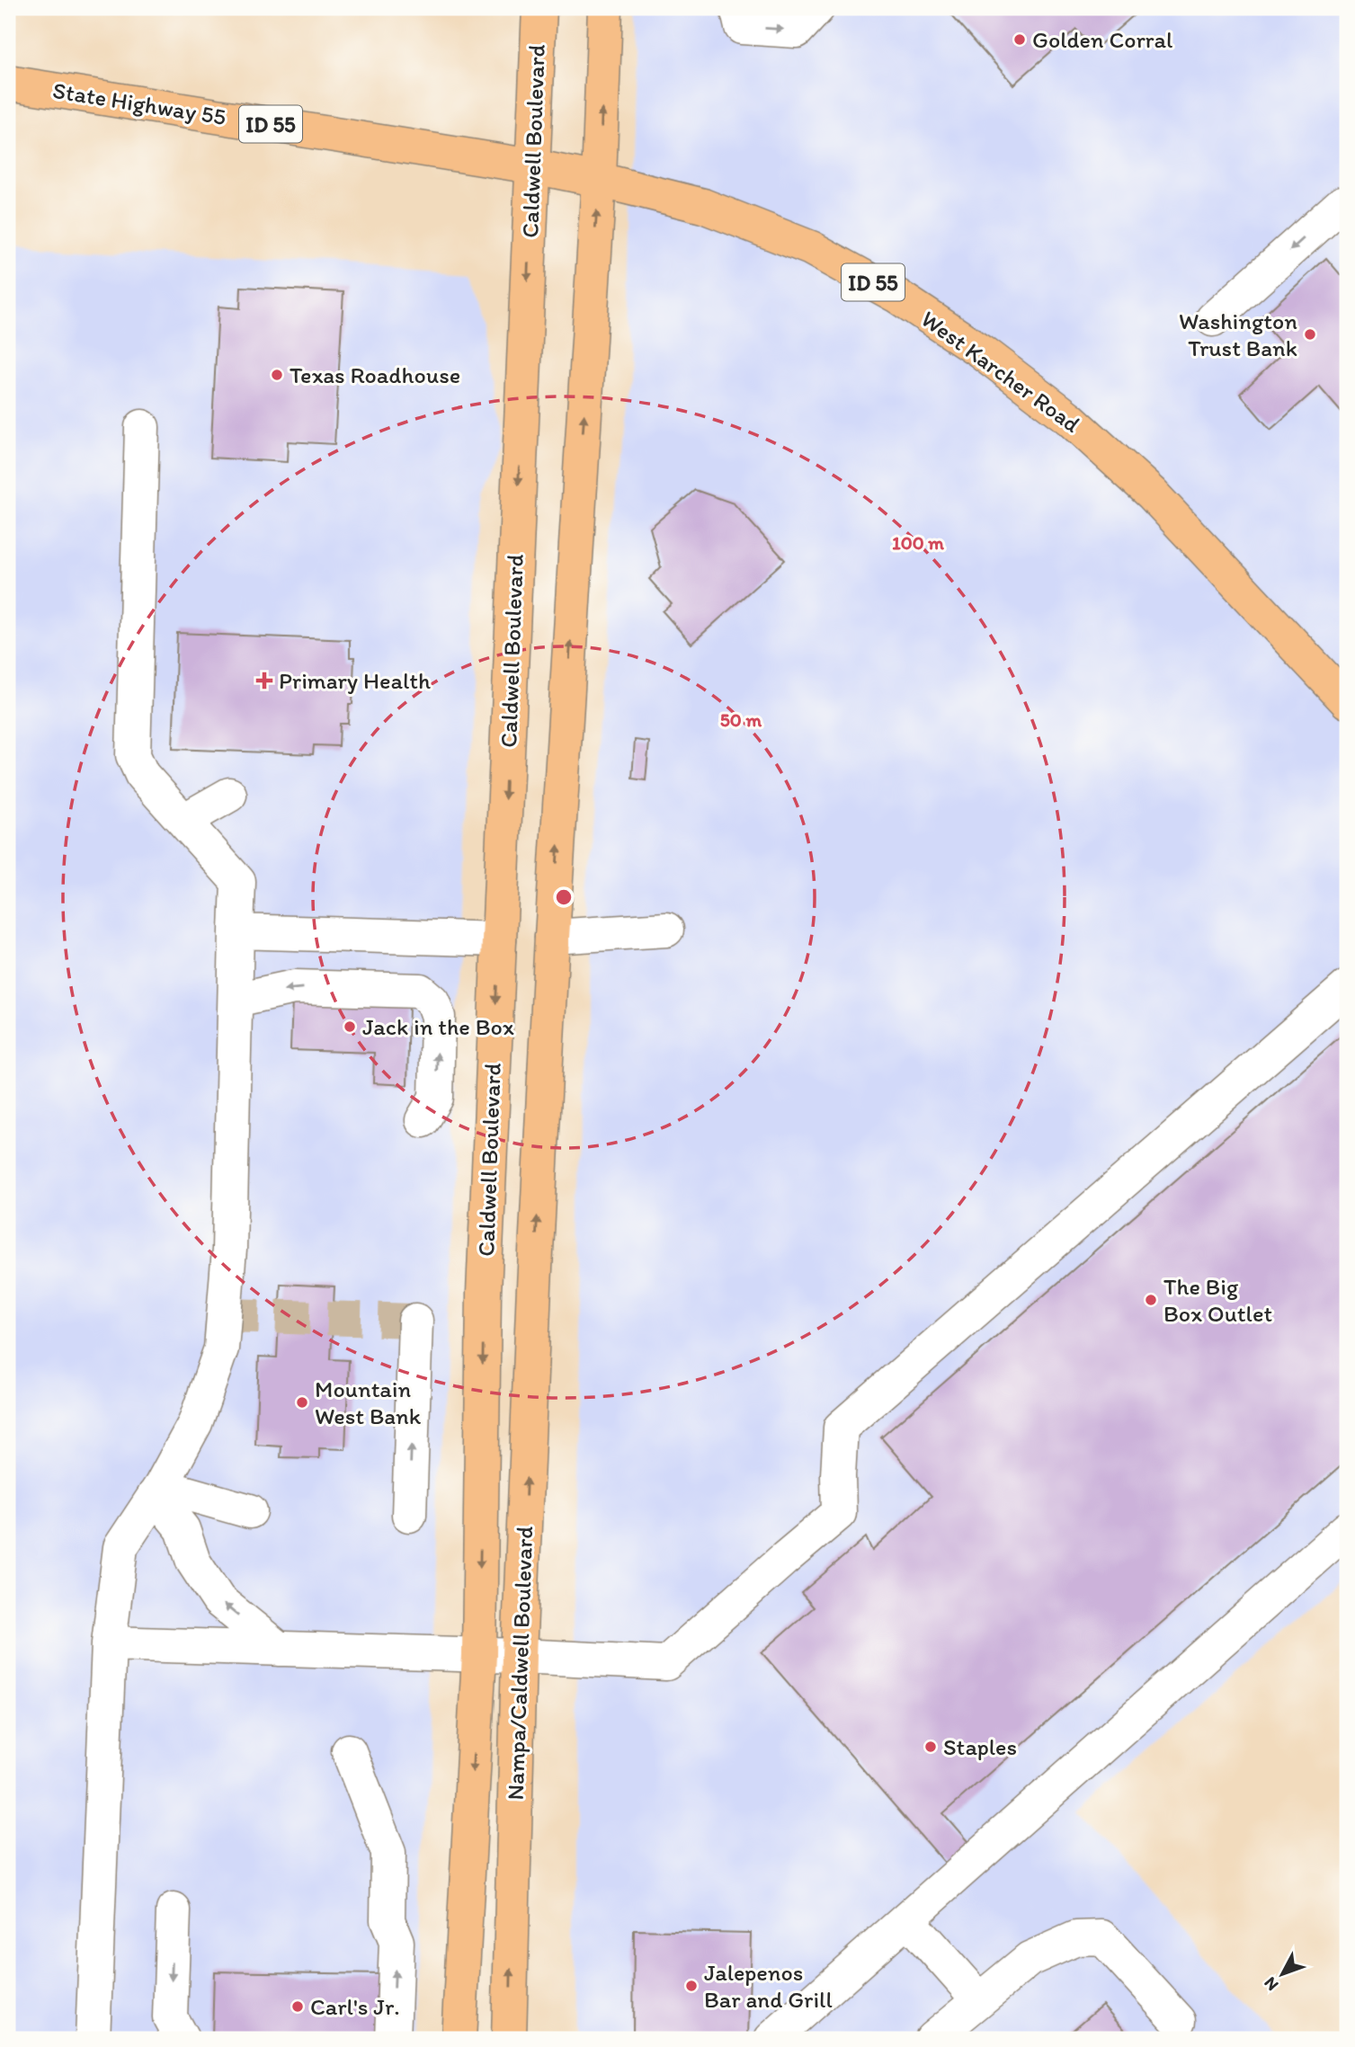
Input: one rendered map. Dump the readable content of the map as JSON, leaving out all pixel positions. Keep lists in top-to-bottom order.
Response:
{
  "streets": {
    "main road": [
      "State Highway 55",
      "ID 55",
      "Caldwell Boulevard",
      "West Karcher Road",
      "Nampa/Caldwell Boulevard"
    ]
  },
  "crossings": [
    ["State Highway 55", "Caldwell Boulevard"],
    ["State Highway 55", "West Karcher Road"],
    ["Caldwell Boulevard", "West Karcher Road"],
    ["Caldwell Boulevard", "Nampa/Caldwell Boulevard"]
  ],
  "places": {
    "other": [
      "Golden Corral",
      "Washington Trust Bank",
      "Texas Roadhouse",
      "Jack in the Box",
      "The Big Box Outlet",
      "Mountain West Bank",
      "Staples",
      "Jalepenos Bar and Grill",
      "Carl's Jr."
    ],
    "health": ["Primary Health"]
  },
  "north": "bottom left",
  "rings": ["100 m", "50 m"]
}
